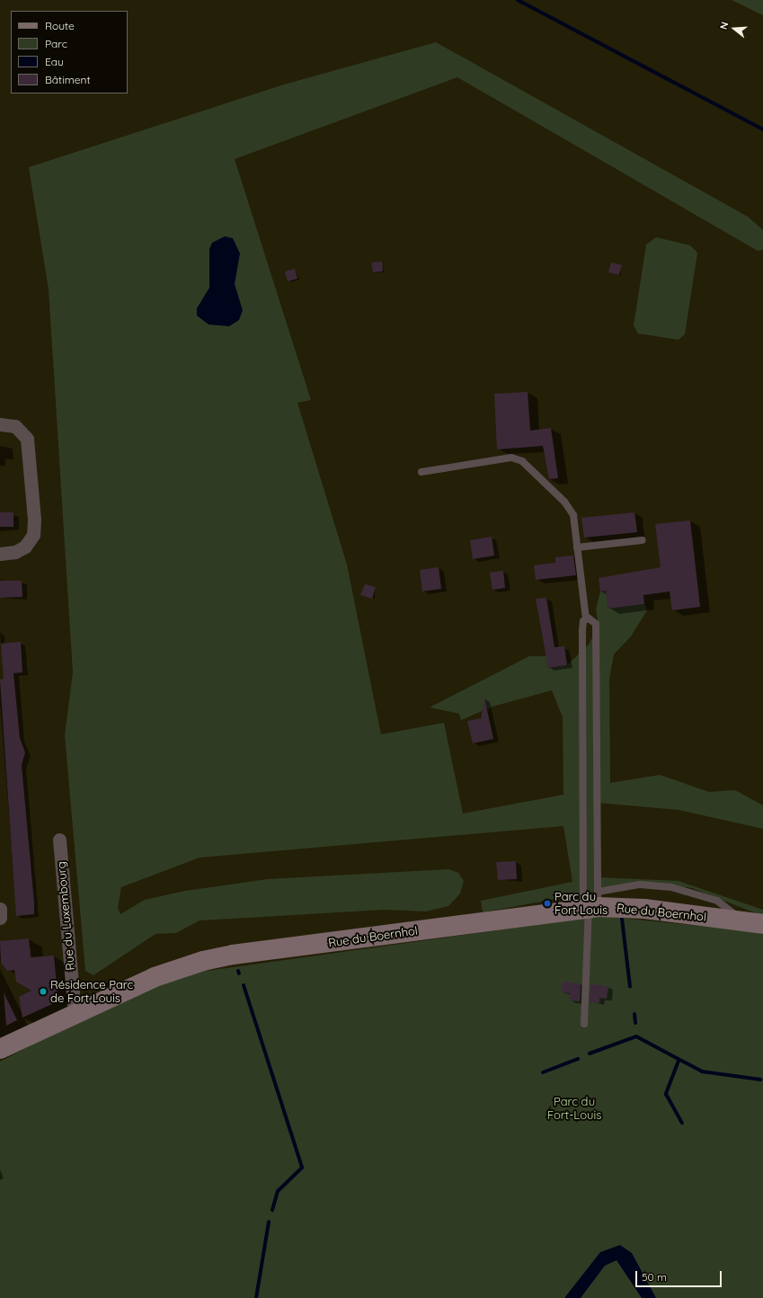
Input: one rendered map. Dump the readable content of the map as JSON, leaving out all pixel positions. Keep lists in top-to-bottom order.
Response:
{
  "streets": {
    "street": ["Rue du Boernhol", "Rue du Luxembourg"]
  },
  "crossings": [
    ["Rue du Boernhol", "Rue du Luxembourg"]
  ],
  "parks": ["Parc du Fort-Louis"],
  "places": ["Parc du Fort Louis", "Résidence Parc de Fort Louis"],
  "legend": [
    "Route",
    "Parc",
    "Eau",
    "Bâtiment"
  ],
  "scale_bar": "50 m",
  "north": "left"
}
